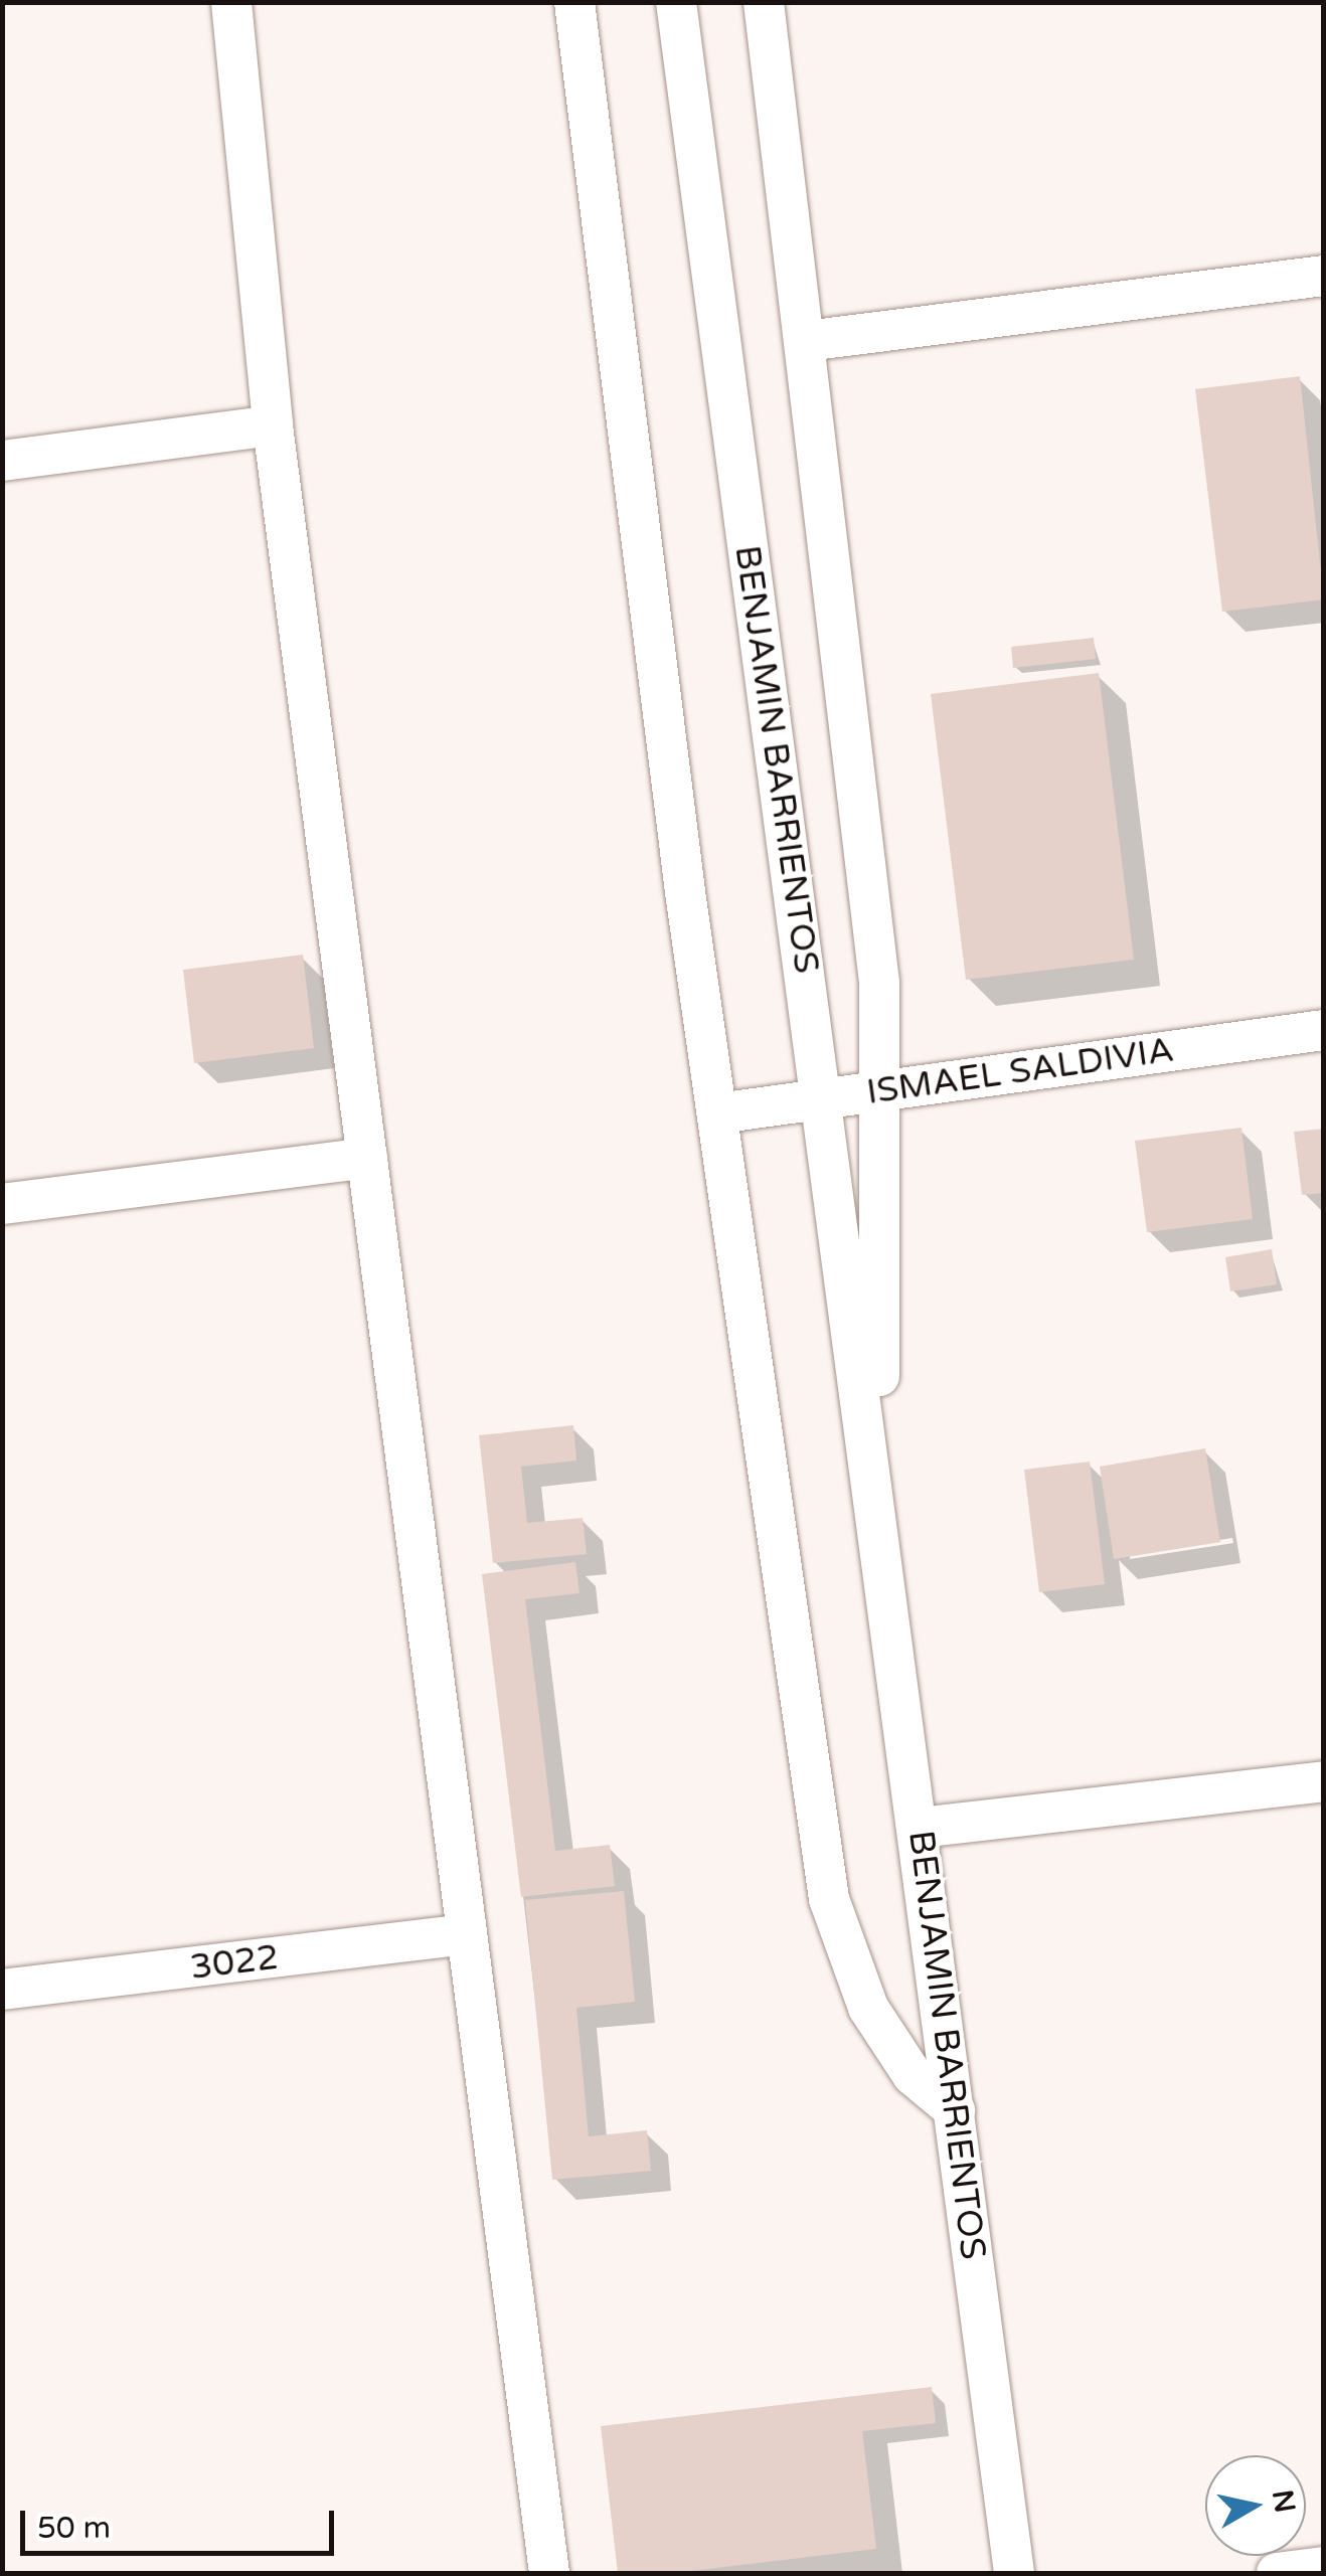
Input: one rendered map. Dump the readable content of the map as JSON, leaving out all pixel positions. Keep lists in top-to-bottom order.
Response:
{
  "streets": {
    "street": ["BENJAMIN BARRIENTOS", "ISMAEL SALDIVIA", "3022"]
  },
  "crossings": [
    ["BENJAMIN BARRIENTOS", "ISMAEL SALDIVIA"]
  ],
  "scale_bar": "50 m",
  "north": "right"
}
